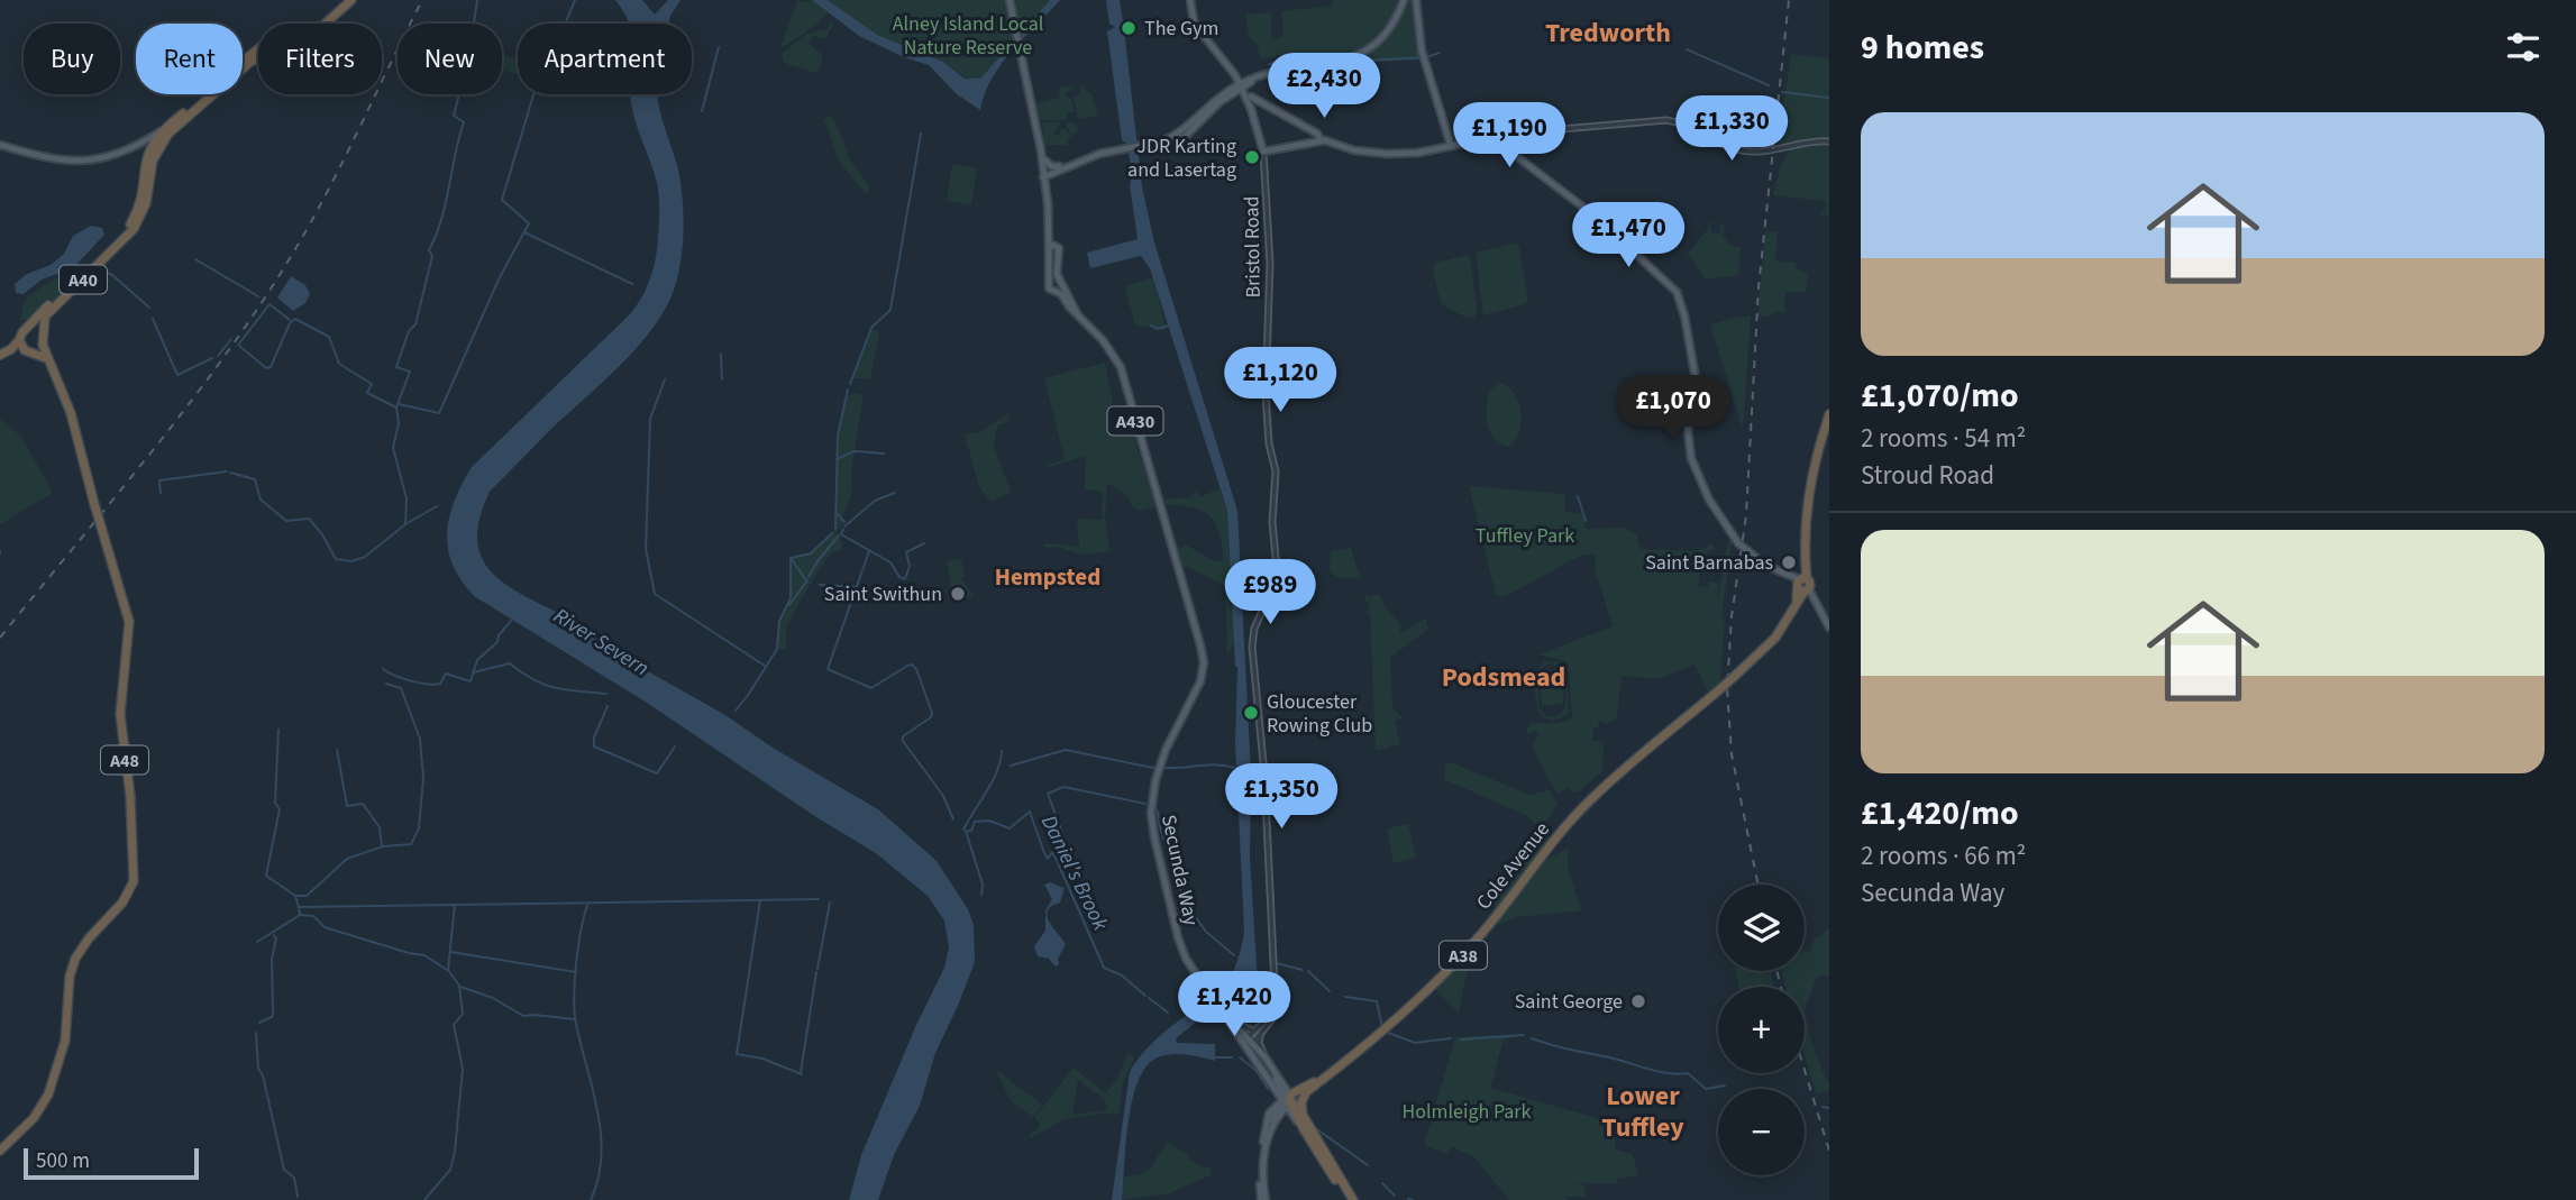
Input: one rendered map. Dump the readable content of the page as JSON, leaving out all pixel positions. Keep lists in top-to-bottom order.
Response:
{
  "streets": {
    "highway": [
      "A40",
      "A48",
      "Cole Avenue",
      "A38"
    ],
    "main road": ["Bristol Road", "A430", "Secunda Way"]
  },
  "crossings": [
    ["A40", "A48"],
    ["A430", "Cole Avenue"],
    ["A430", "Secunda Way"],
    ["Cole Avenue", "A38"]
  ],
  "districts": [
    "Tredworth",
    "Hempsted",
    "Podsmead",
    "Lower Tuffley"
  ],
  "water": ["River Severn", "Daniel's Brook"],
  "parks": ["Alney Island Local Nature Reserve", "Tuffley Park", "Holmleigh Park"],
  "places": [
    "The Gym",
    "JDR Karting and Lasertag",
    "Saint Barnabas",
    "Saint Swithun",
    "Gloucester Rowing Club",
    "Saint George"
  ],
  "scale_bar": "500 m",
  "page": {
    "heading": "9 homes",
    "chip": [
      "Buy",
      "Rent",
      "Filters",
      "New",
      "Apartment"
    ],
    "price": [
      "£2,430",
      "£1,330",
      "£1,190",
      "£1,470",
      "£1,120",
      "£1,070",
      "£989",
      "£1,350",
      "£1,420"
    ],
    "list": [
      {
        "name": "£1,070/mo",
        "note": "2 rooms · 54 m² · Stroud Road"
      },
      {
        "name": "£1,420/mo",
        "note": "2 rooms · 66 m² · Secunda Way"
      }
    ],
    "map_buttons": ["+", "−"],
    "scale": "500 m"
  }
}
